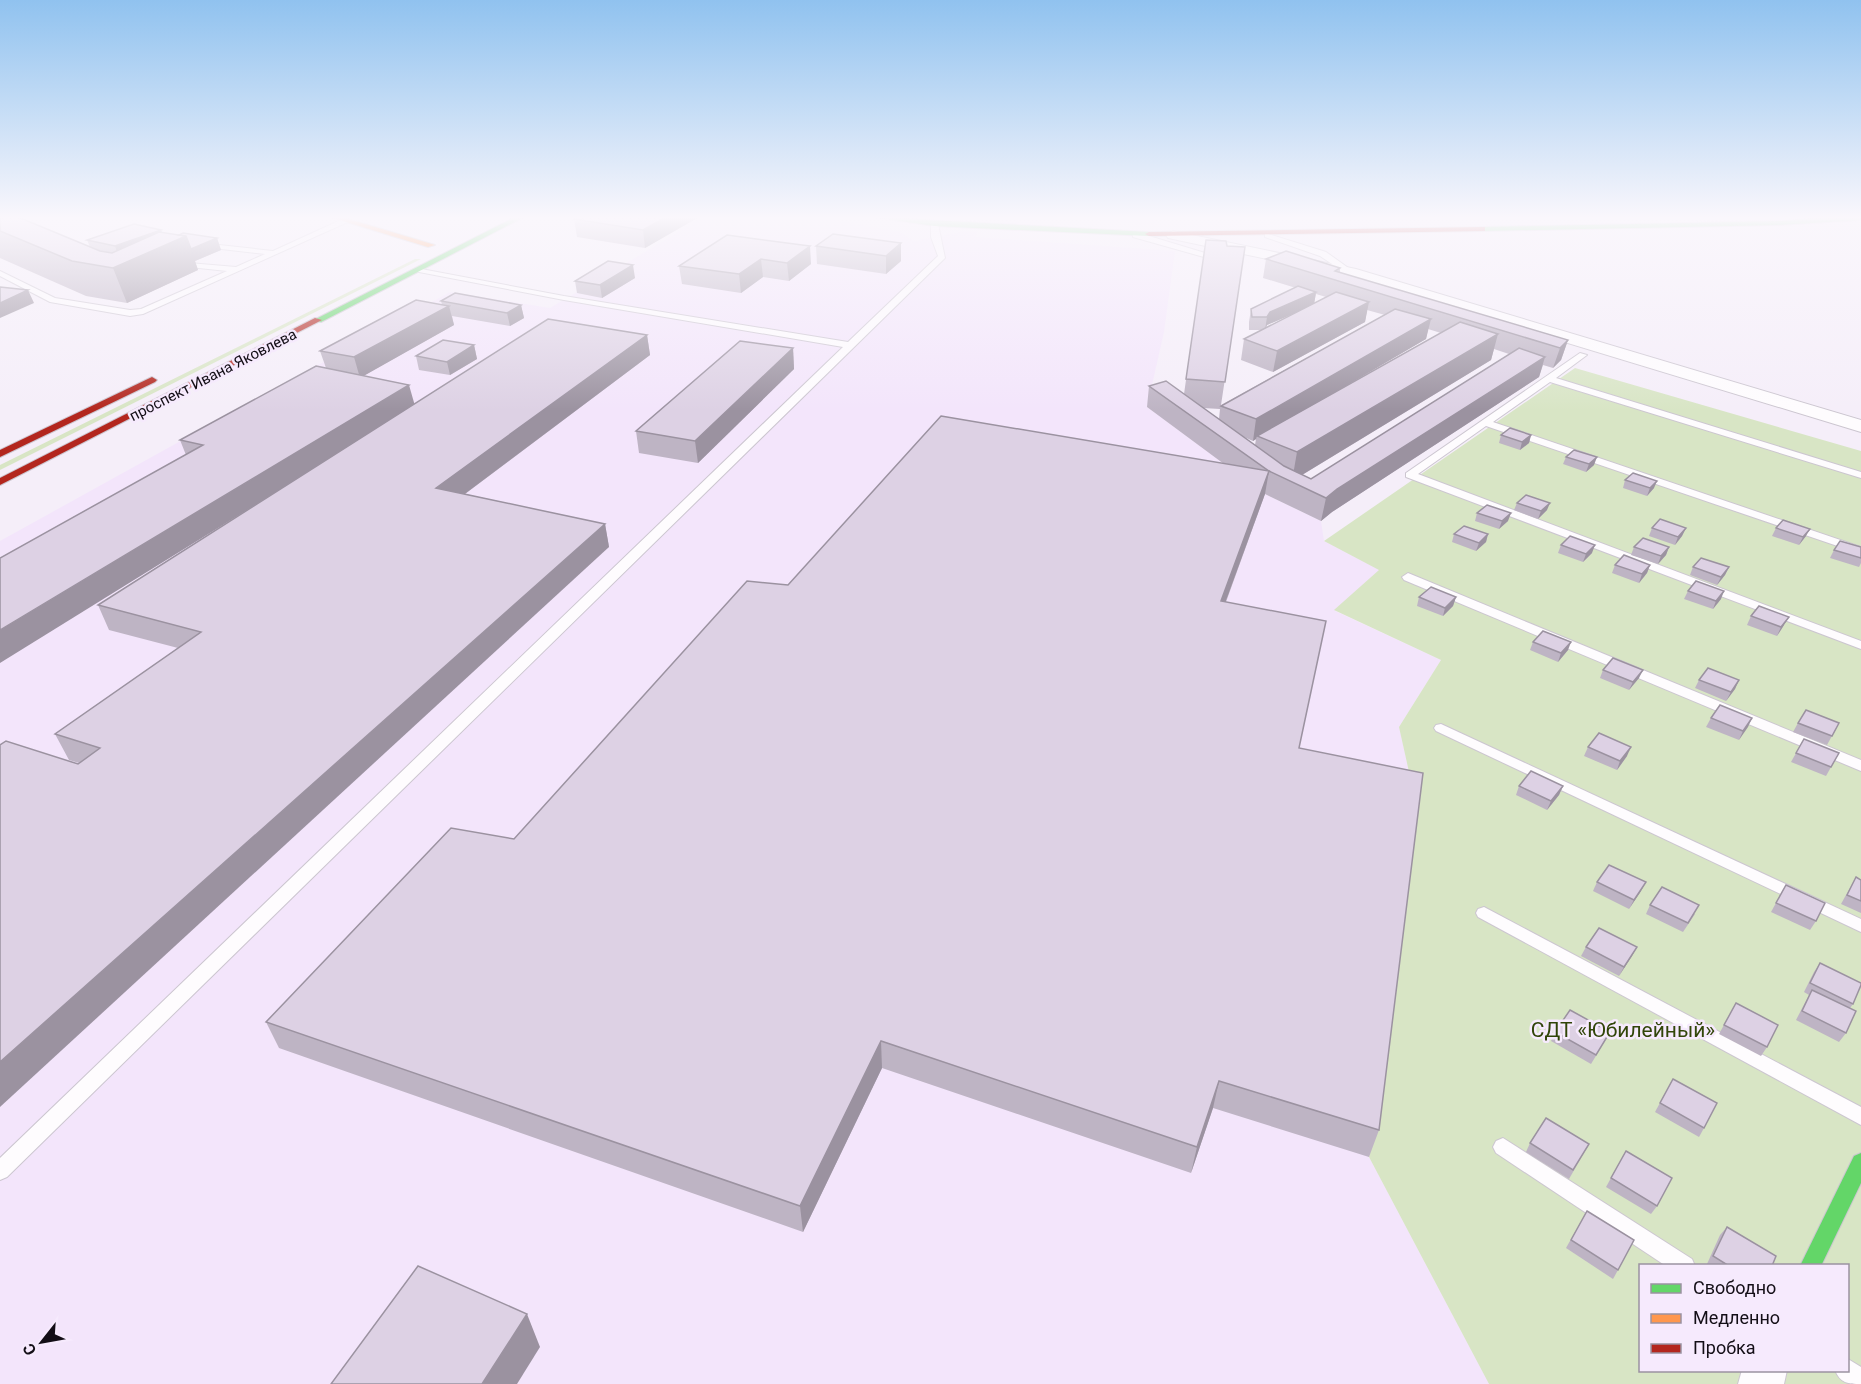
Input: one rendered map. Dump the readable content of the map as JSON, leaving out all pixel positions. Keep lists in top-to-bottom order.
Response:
{
  "streets": {
    "street": ["проспект Ивана Яковлева"]
  },
  "parks": ["СДТ «Юбилейный»"],
  "legend": ["Свободно", "Медленно", "Пробка"],
  "north": "bottom left"
}
